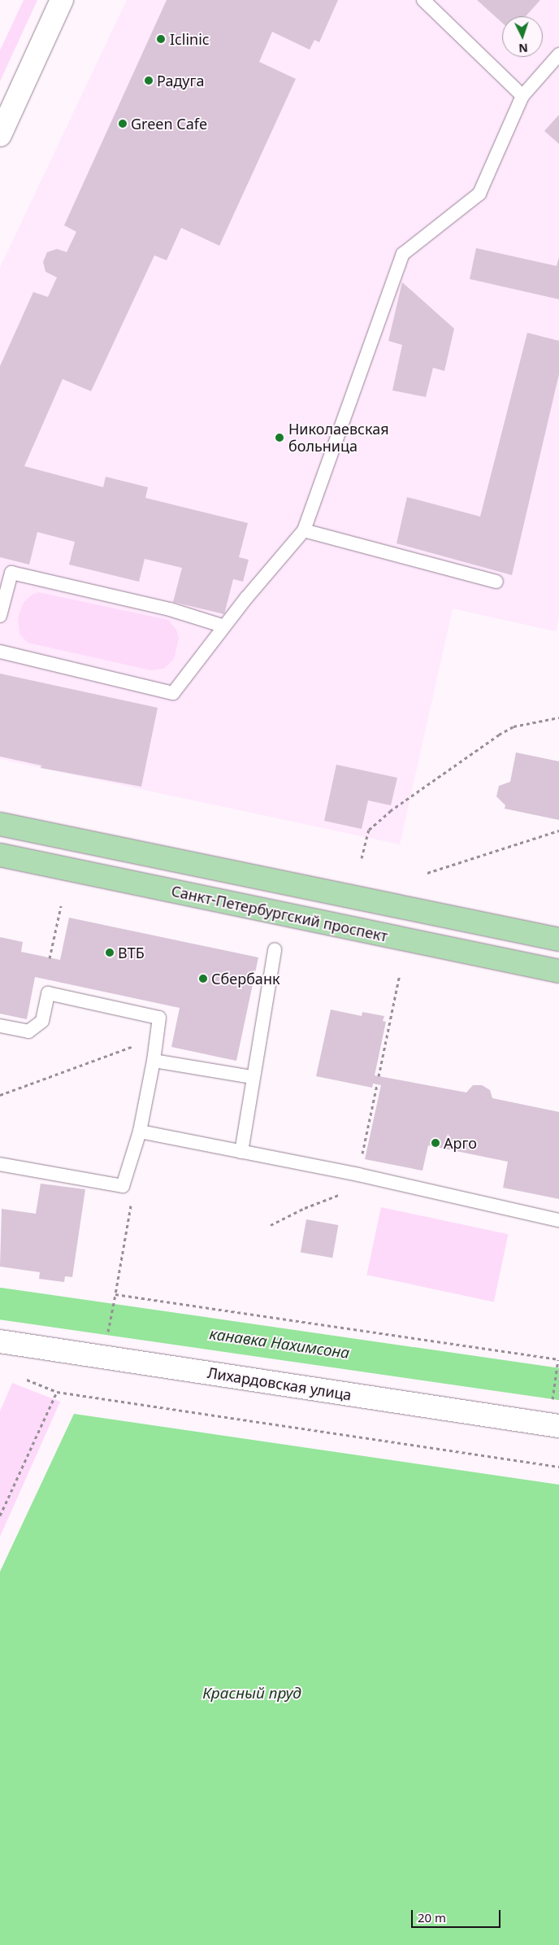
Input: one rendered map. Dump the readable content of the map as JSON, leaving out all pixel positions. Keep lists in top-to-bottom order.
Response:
{
  "streets": {
    "main road": ["Санкт-Петербургский проспект"],
    "street": ["Лихардовская улица"]
  },
  "water": ["канавка Нахимсона", "Красный пруд"],
  "places": [
    "Iclinic",
    "Радуга",
    "Green Cafe",
    "Николаевская больница",
    "ВТБ",
    "Сбербанк",
    "Арго"
  ],
  "scale_bar": "20 m",
  "north": "bottom"
}
